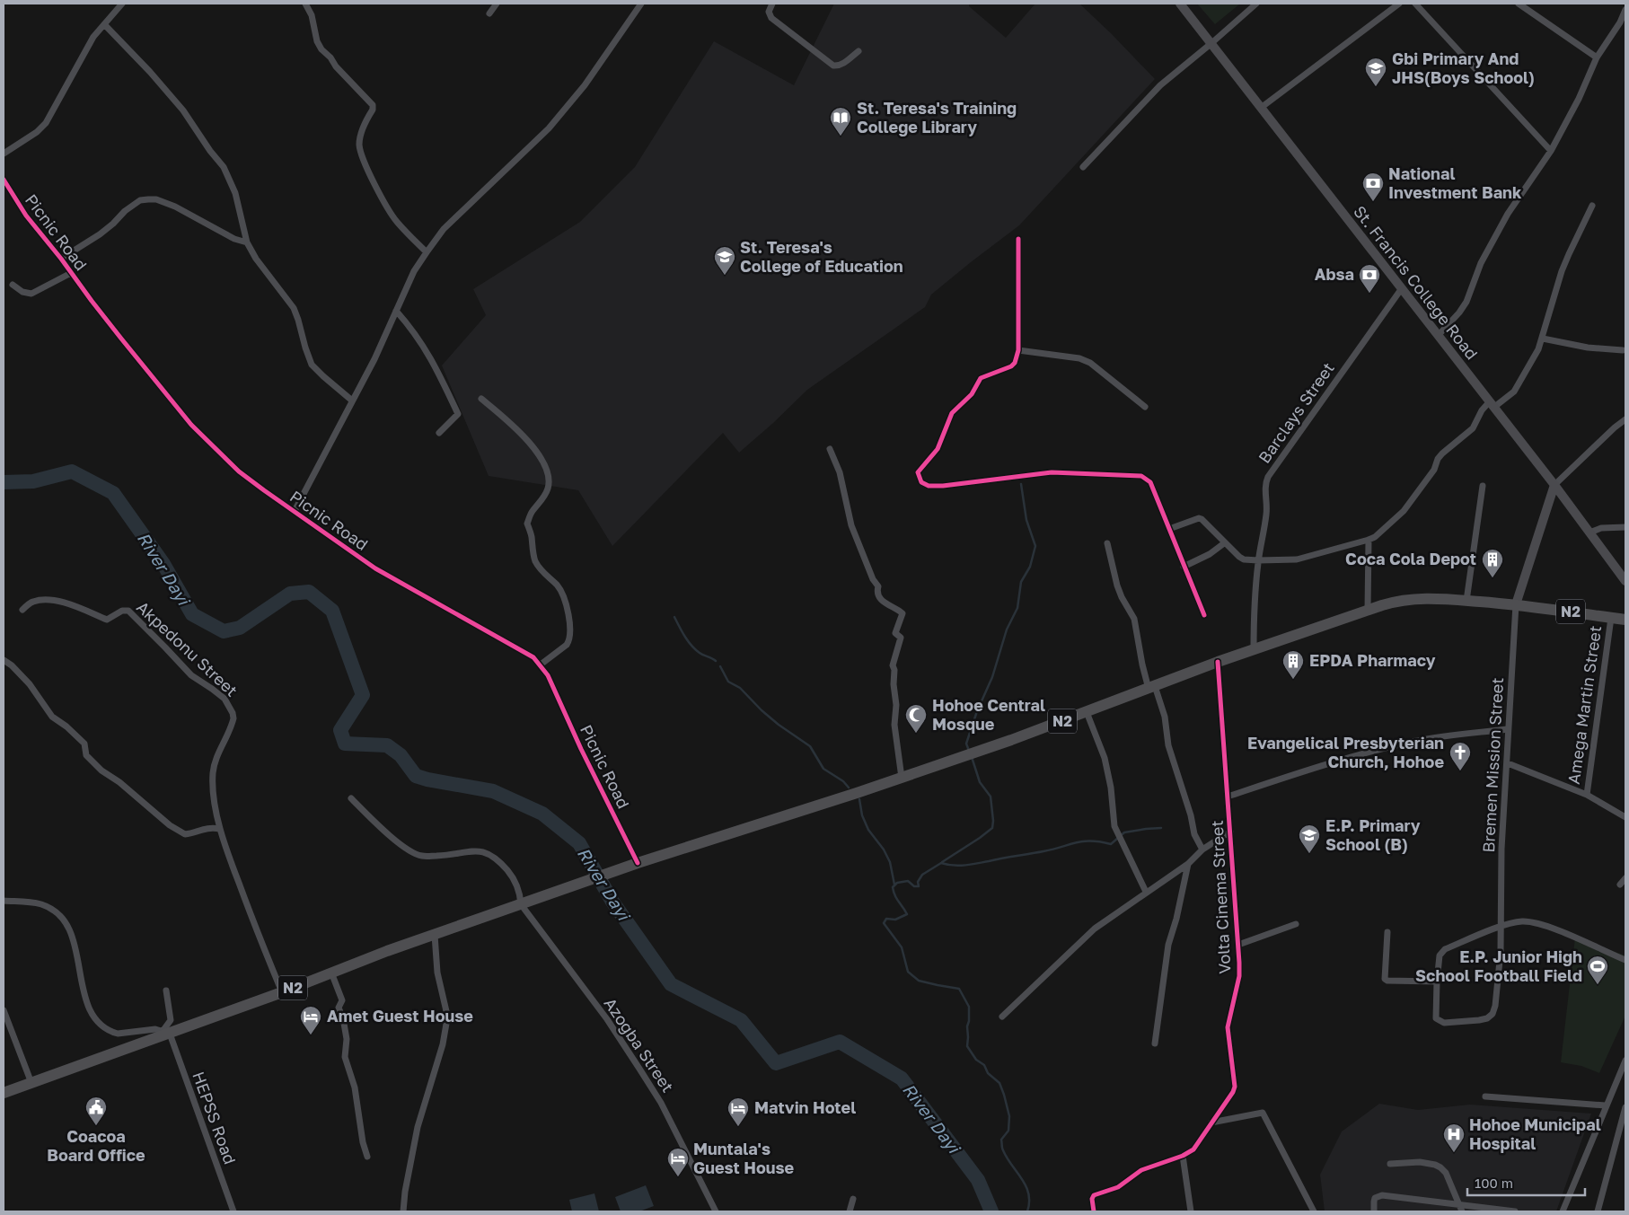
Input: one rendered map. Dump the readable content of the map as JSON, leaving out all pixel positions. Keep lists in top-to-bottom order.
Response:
{
  "streets": {
    "highway": ["N2"],
    "main road": ["St. Francis College Road"],
    "street": [
      "Picnic Road",
      "Barclays Street",
      "Akpedonu Street",
      "Amega Martin Street",
      "Bremen Mission Street",
      "Volta Cinema Street",
      "Azogba Street",
      "HEPSS Road"
    ]
  },
  "crossings": [
    ["Picnic Road", "N2"],
    ["St. Francis College Road", "Barclays Street"],
    ["Barclays Street", "N2"],
    ["N2", "Akpedonu Street"],
    ["N2", "Amega Martin Street"],
    ["N2", "Bremen Mission Street"],
    ["N2", "Volta Cinema Street"],
    ["N2", "Azogba Street"],
    ["N2", "HEPSS Road"]
  ],
  "water": ["River Dayi"],
  "places": {
    "school or university": ["Gbi Primary And JHS(Boys School)", "St. Teresa's College of Education", "E.P. Primary School (B)"],
    "library": ["St. Teresa's Training College Library"],
    "bank": ["National Investment Bank", "Absa"],
    "building": ["Coca Cola Depot", "EPDA Pharmacy"],
    "mosque": ["Hohoe Central Mosque"],
    "church": ["Evangelical Presbyterian Church, Hohoe"],
    "sports": ["E.P. Junior High School Football Field"],
    "hotel": ["Amet Guest House", "Matvin Hotel", "Muntala's Guest House"],
    "public building": ["Coacoa Board Office"],
    "hospital": ["Hohoe Municipal Hospital"]
  },
  "scale_bar": "100 m"
}
